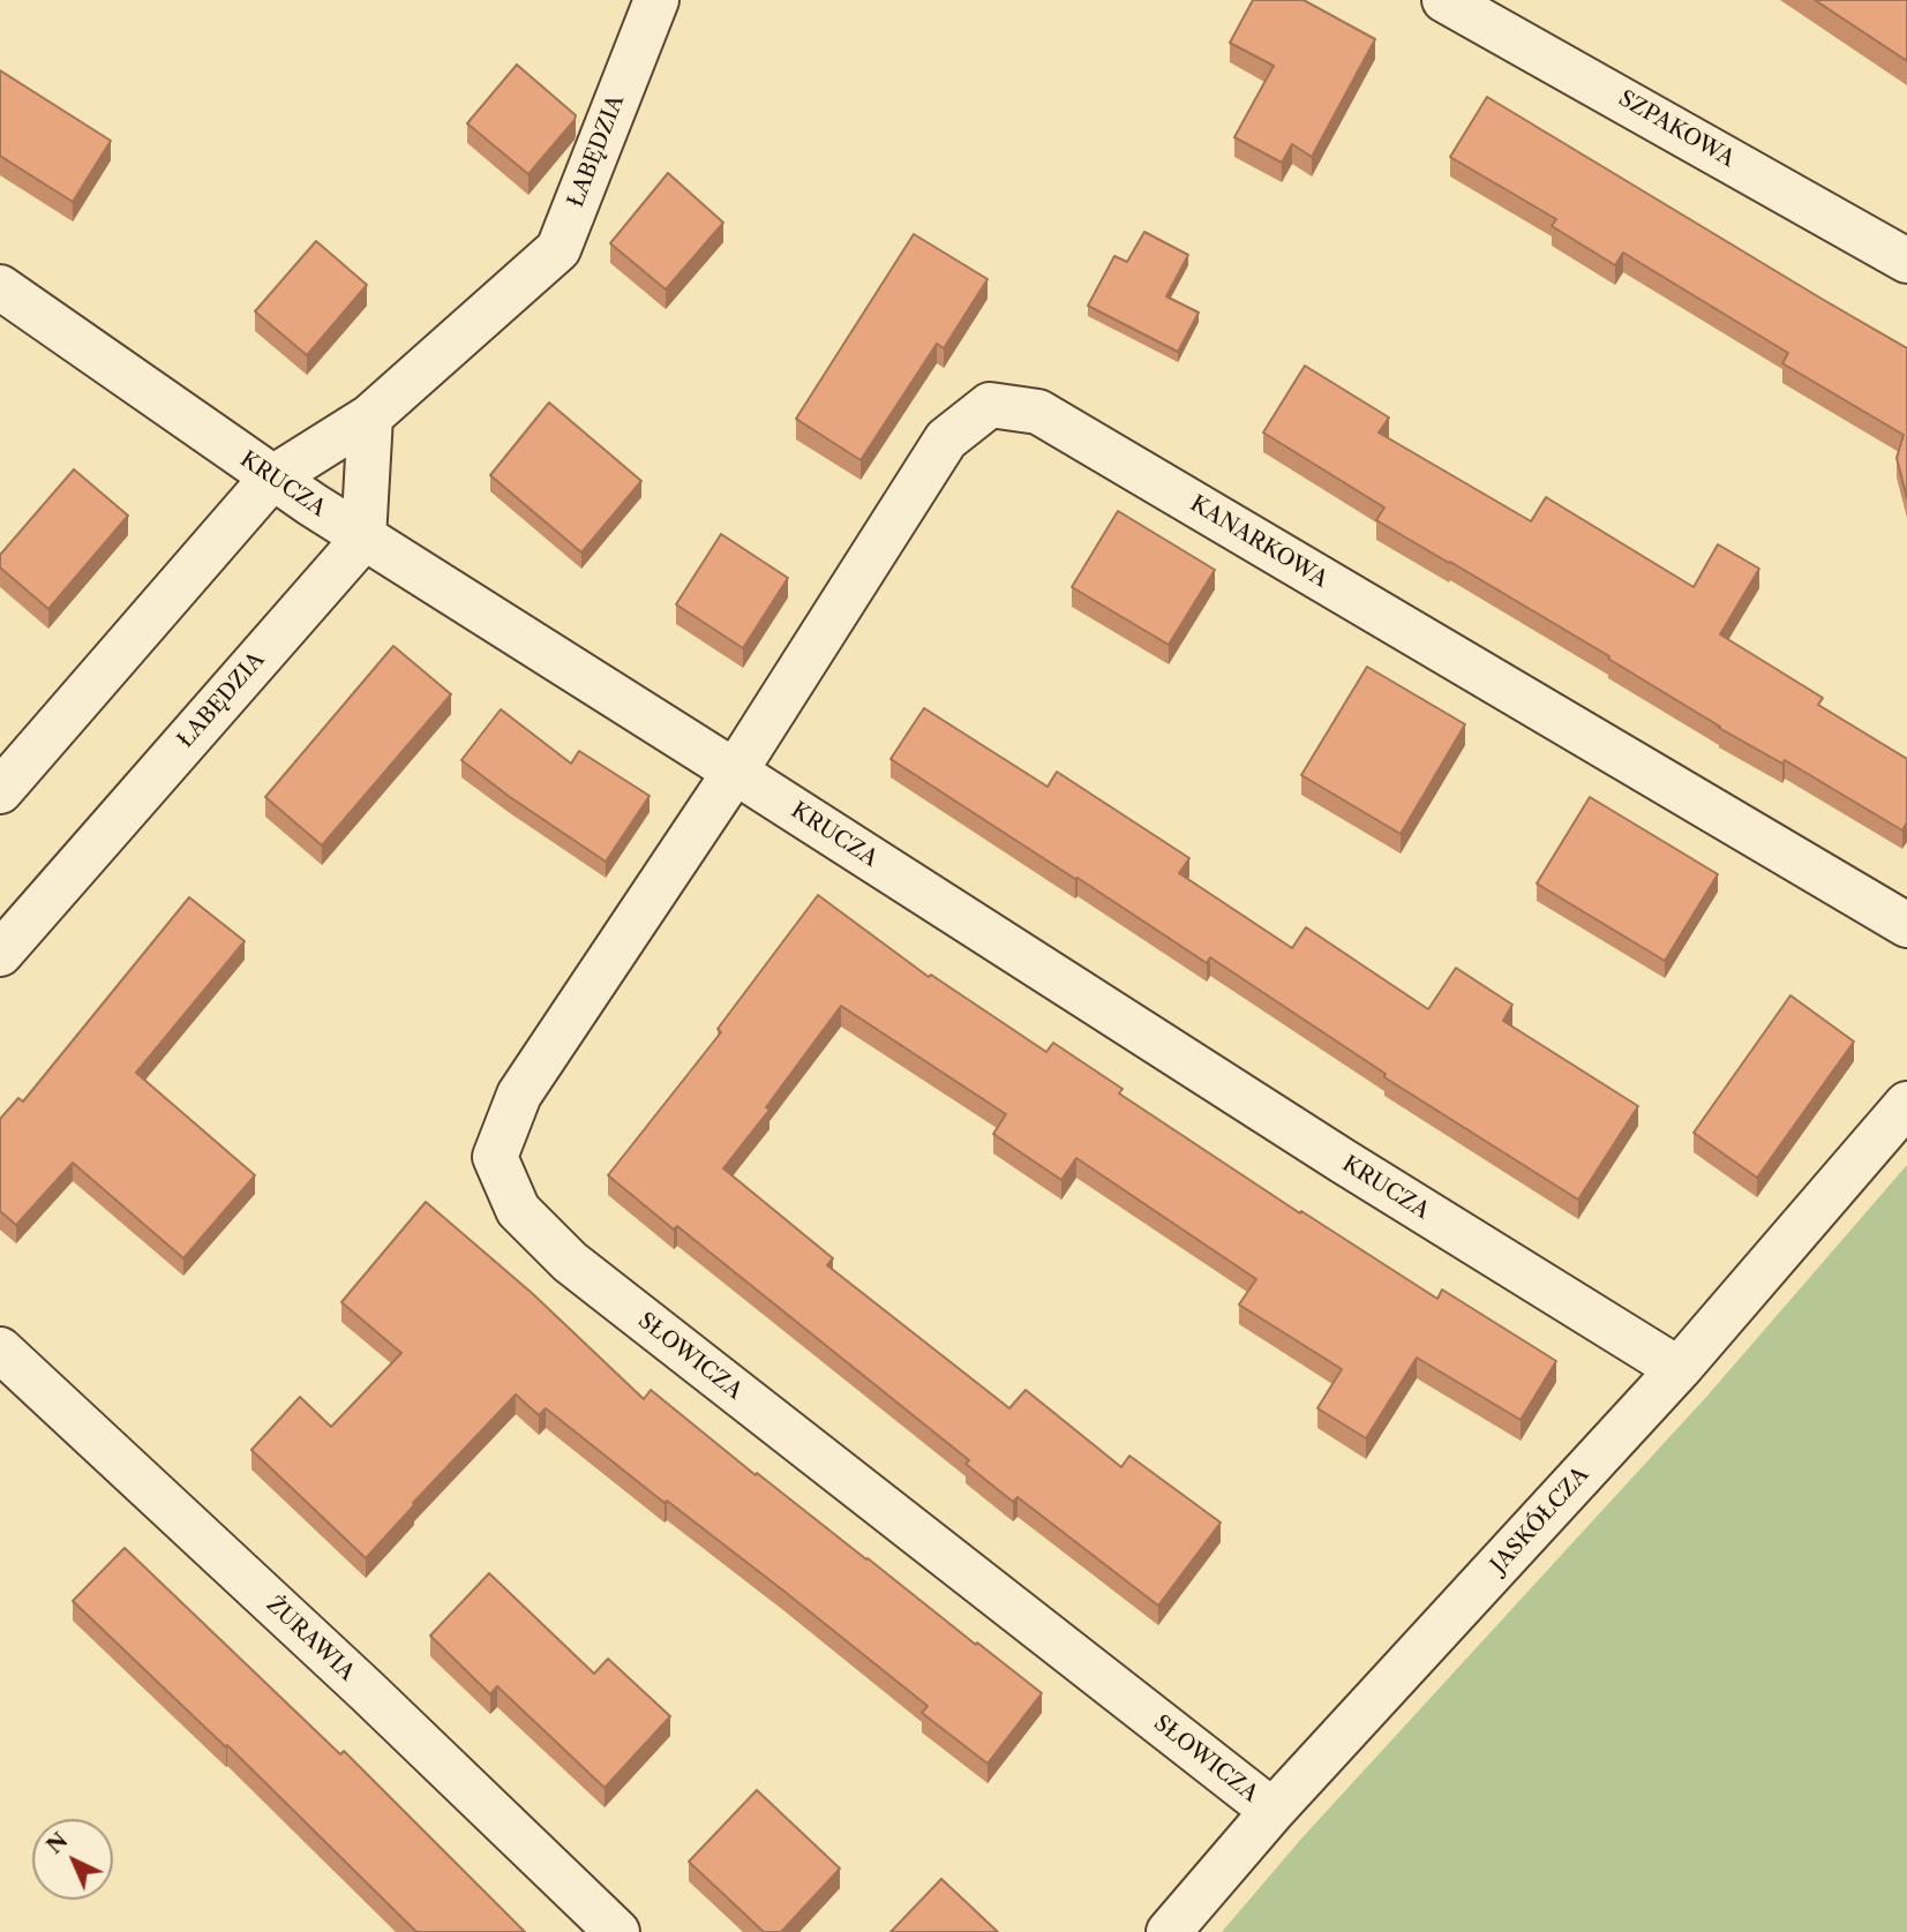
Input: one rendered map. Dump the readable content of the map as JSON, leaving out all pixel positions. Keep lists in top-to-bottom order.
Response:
{
  "streets": {
    "street": [
      "SZPAKOWA",
      "ŁABĘDZIA",
      "KRUCZA",
      "KANARKOWA",
      "SŁOWICZA",
      "JASKÓŁCZA",
      "ŻURAWIA"
    ]
  },
  "crossings": [
    ["ŁABĘDZIA", "KRUCZA"],
    ["KRUCZA", "KANARKOWA"],
    ["KRUCZA", "SŁOWICZA"],
    ["KRUCZA", "JASKÓŁCZA"],
    ["KANARKOWA", "SŁOWICZA"],
    ["SŁOWICZA", "JASKÓŁCZA"]
  ],
  "north": "top left"
}
